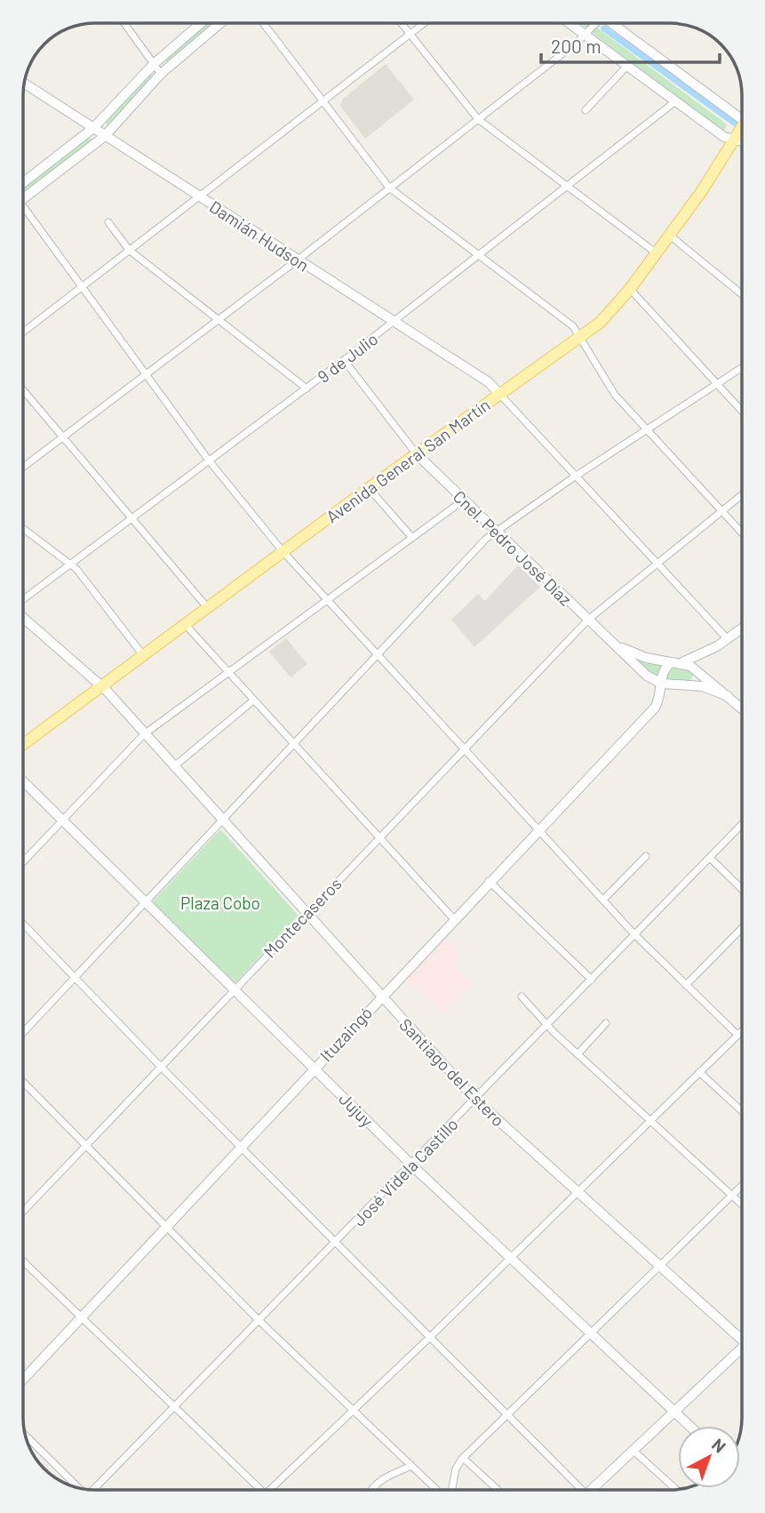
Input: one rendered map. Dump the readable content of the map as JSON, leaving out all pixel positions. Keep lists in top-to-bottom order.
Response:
{
  "streets": {
    "main road": ["Avenida General San Martín"],
    "street": [
      "Damián Hudson",
      "9 de Julio",
      "Cnel. Pedro José Díaz",
      "Montecaseros",
      "Ituzaingó",
      "Santiago del Estero",
      "Jujuy",
      "José Videla Castillo"
    ]
  },
  "crossings": [
    ["Damián Hudson", "9 de Julio"],
    ["Damián Hudson", "Avenida General San Martín"],
    ["Avenida General San Martín", "Cnel. Pedro José Díaz"],
    ["Avenida General San Martín", "Santiago del Estero"],
    ["Cnel. Pedro José Díaz", "Montecaseros"],
    ["Cnel. Pedro José Díaz", "Ituzaingó"],
    ["Montecaseros", "Santiago del Estero"],
    ["Montecaseros", "Jujuy"],
    ["Ituzaingó", "Santiago del Estero"],
    ["Ituzaingó", "Jujuy"],
    ["Santiago del Estero", "José Videla Castillo"],
    ["Jujuy", "José Videla Castillo"]
  ],
  "parks": ["Plaza Cobo"],
  "scale_bar": "200 m",
  "north": "top right"
}
